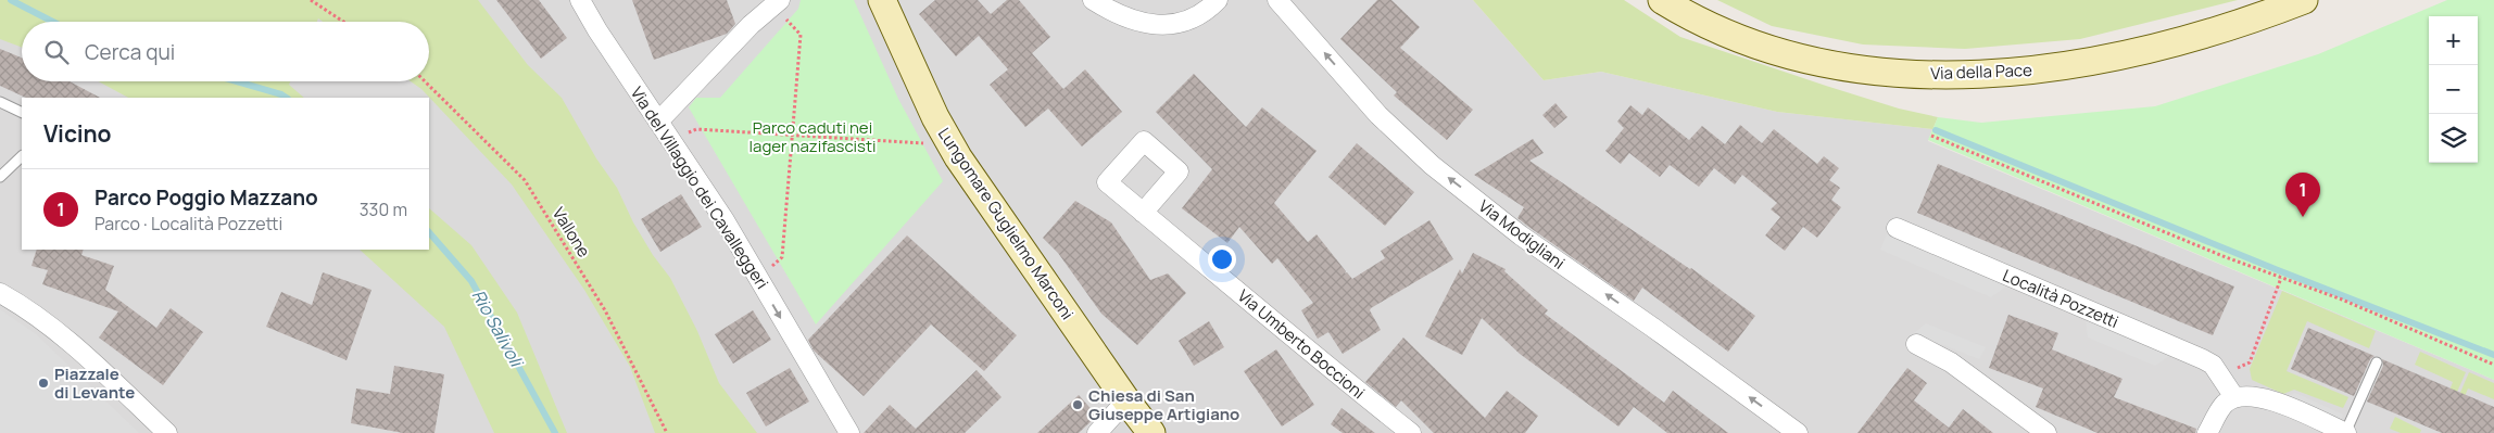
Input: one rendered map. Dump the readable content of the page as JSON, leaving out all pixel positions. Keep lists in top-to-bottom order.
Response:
{
  "streets": {
    "street": [
      "Via della Pace",
      "Via del Villaggio dei Cavalleggeri",
      "Lungomare Guglielmo Marconi",
      "Via Modigliani",
      "Località Pozzetti",
      "Via Umberto Boccioni"
    ],
    "path": ["Vallone"]
  },
  "one_way": ["Via del Villaggio dei Cavalleggeri", "Via Modigliani"],
  "water": ["Rio Salivoli"],
  "parks": ["Parco caduti nei lager nazifascisti"],
  "places": ["Piazzale di Levante", "Chiesa di San Giuseppe Artigiano"],
  "page": {
    "map_buttons": ["+", "−"],
    "search": "Cerca qui",
    "heading": "Vicino",
    "list": [
      {
        "mark": "1",
        "name": "Parco Poggio Mazzano",
        "note": "Parco · Località Pozzetti",
        "value": "330 m"
      }
    ],
    "pins": "1"
  }
}
